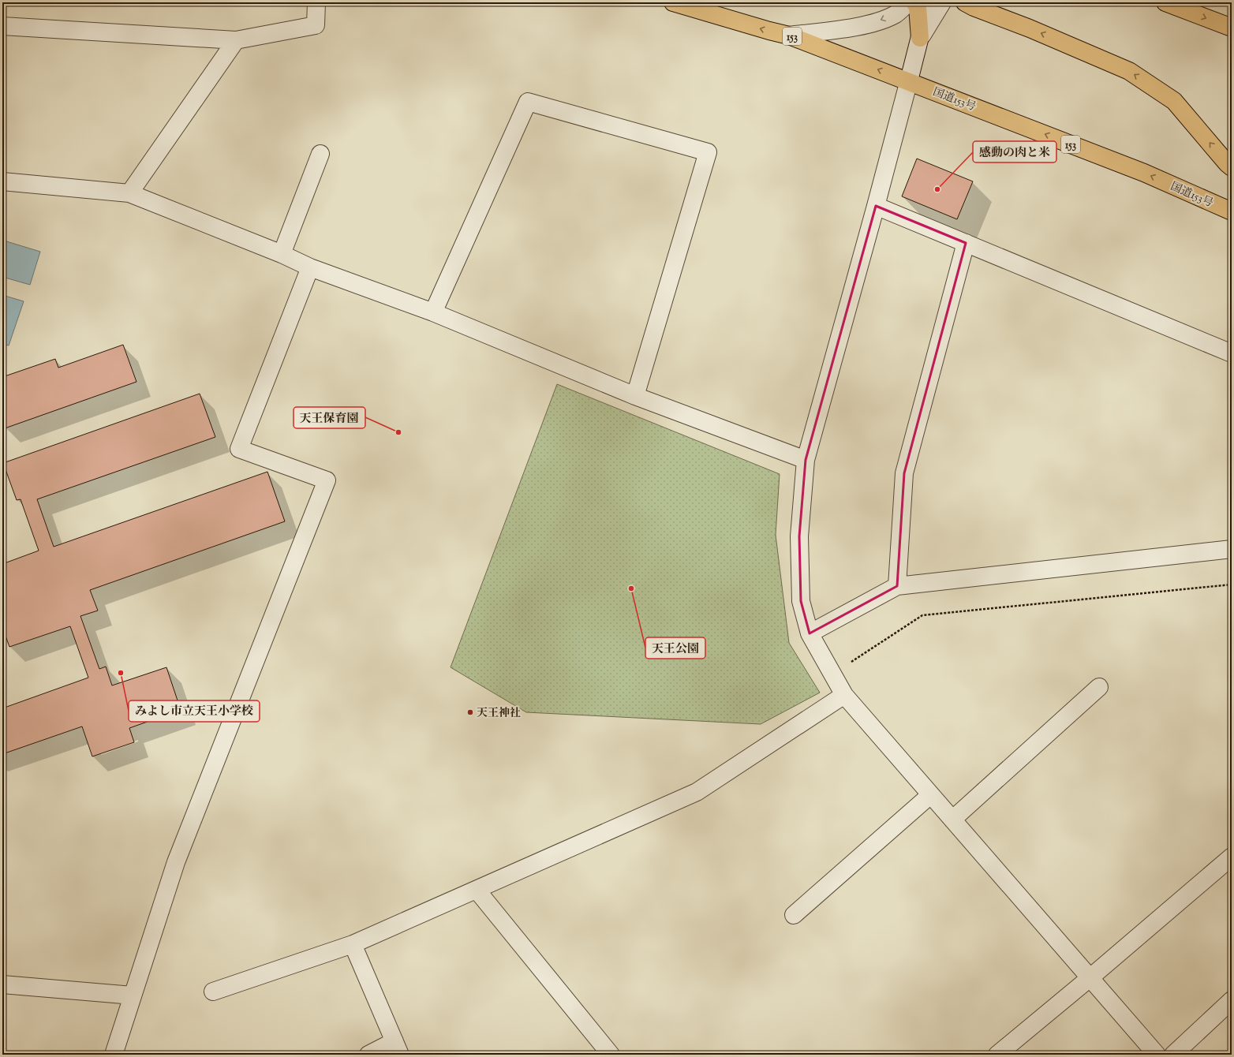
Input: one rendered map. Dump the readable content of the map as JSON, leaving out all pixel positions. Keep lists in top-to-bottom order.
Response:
{
  "streets": {
    "highway": ["153", "国道153号"]
  },
  "places": [
    "感動の肉と米",
    "天王保育園",
    "天王公園",
    "みよし市立天王小学校",
    "天王神社"
  ]
}
